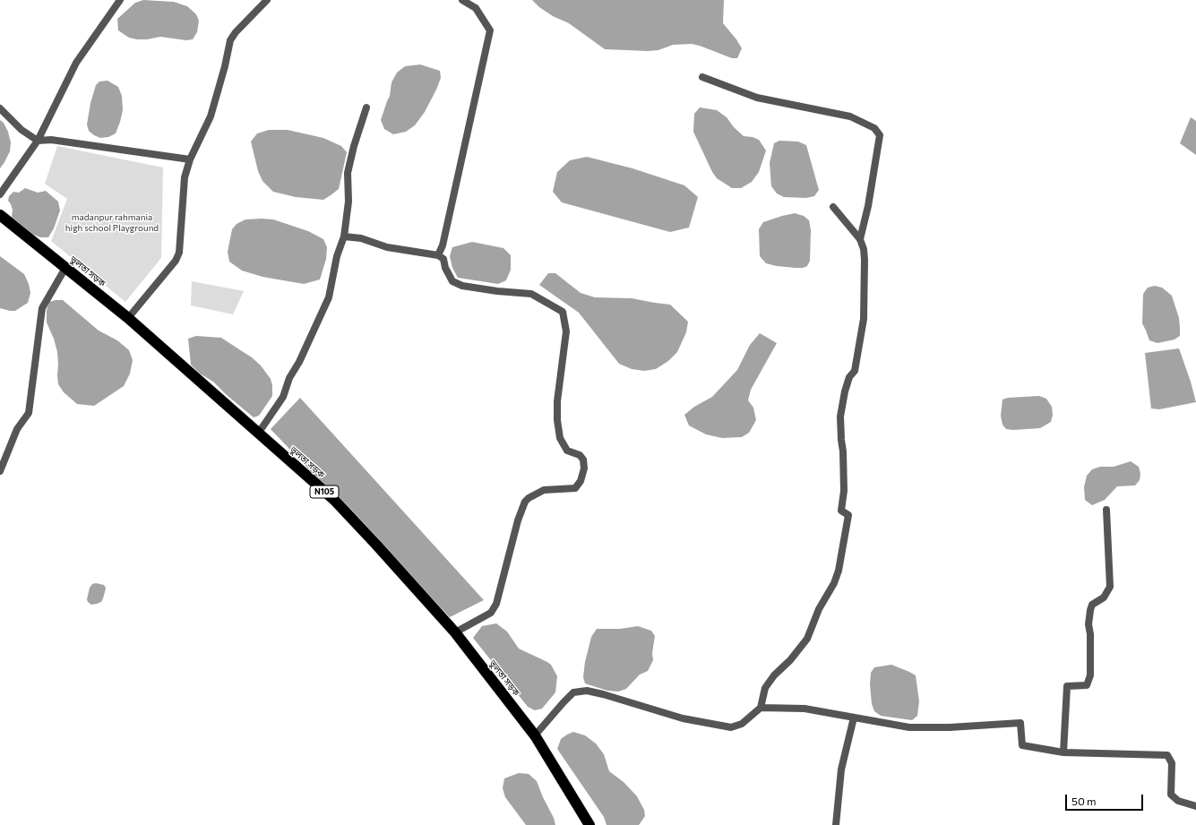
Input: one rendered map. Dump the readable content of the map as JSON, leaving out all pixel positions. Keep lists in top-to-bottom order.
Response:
{
  "streets": {
    "highway": ["ভুলতা সড়ক", "N105"]
  },
  "parks": ["madanpur rahmania high school Playground"],
  "scale_bar": "50 m"
}
